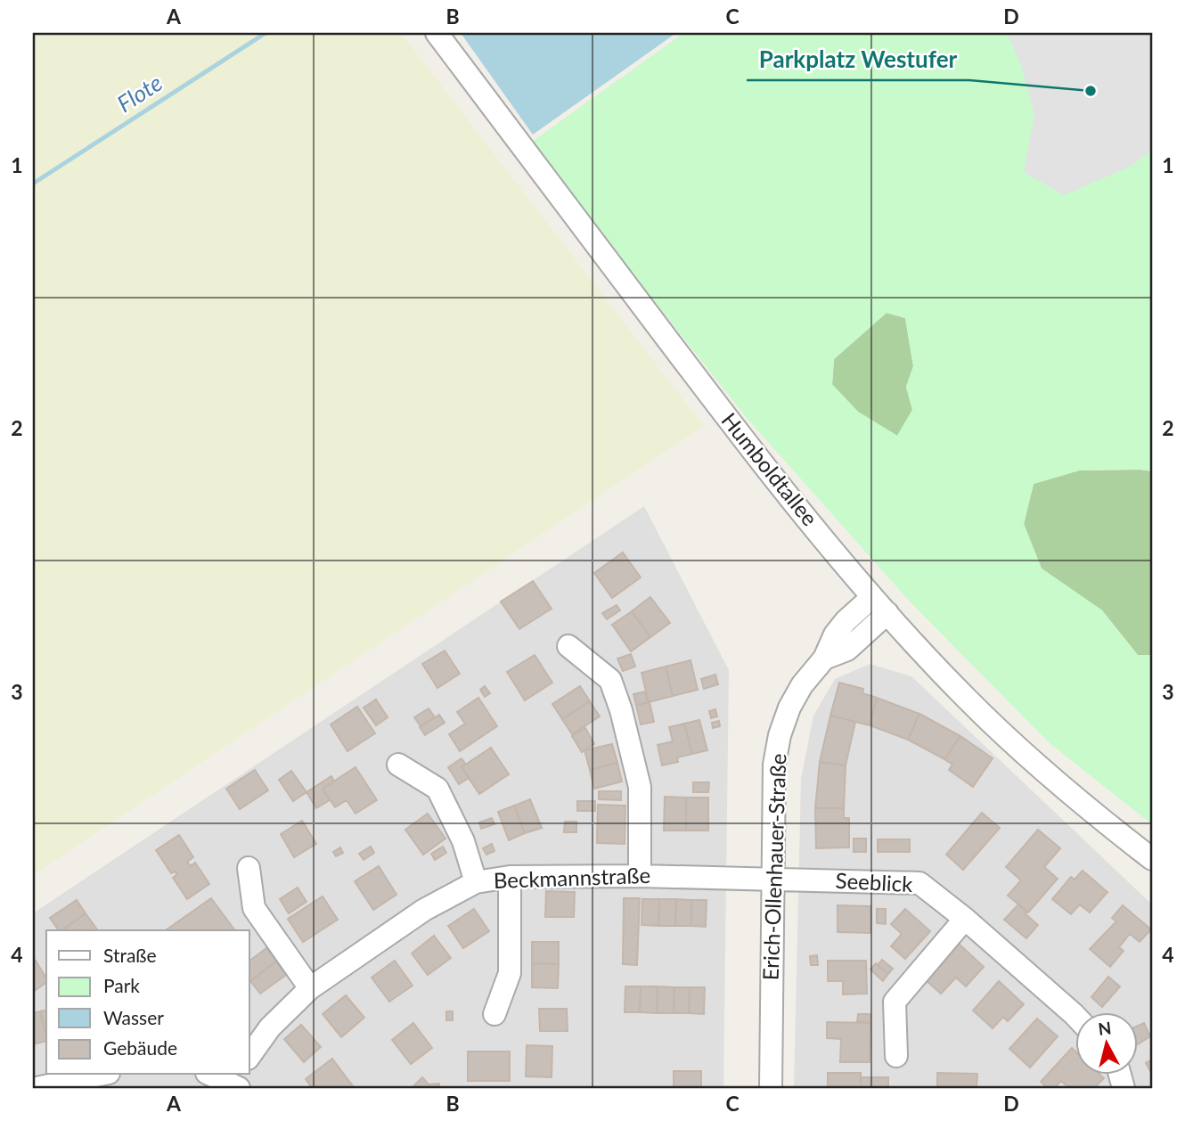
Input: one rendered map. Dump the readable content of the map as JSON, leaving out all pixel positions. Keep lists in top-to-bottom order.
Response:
{
  "streets": {
    "street": [
      "Humboldtallee",
      "Erich-Ollenhauer-Straße",
      "Beckmannstraße",
      "Seeblick"
    ]
  },
  "crossings": [
    ["Humboldtallee", "Erich-Ollenhauer-Straße"],
    ["Erich-Ollenhauer-Straße", "Beckmannstraße"],
    ["Erich-Ollenhauer-Straße", "Seeblick"],
    ["Beckmannstraße", "Seeblick"]
  ],
  "water": ["Flote"],
  "places": ["Parkplatz Westufer"],
  "legend": [
    "Straße",
    "Park",
    "Wasser",
    "Gebäude"
  ],
  "north": "top",
  "grid": {
    "columns": [
      "A",
      "B",
      "C",
      "D"
    ],
    "rows": [
      "1",
      "2",
      "3",
      "4"
    ]
  }
}
